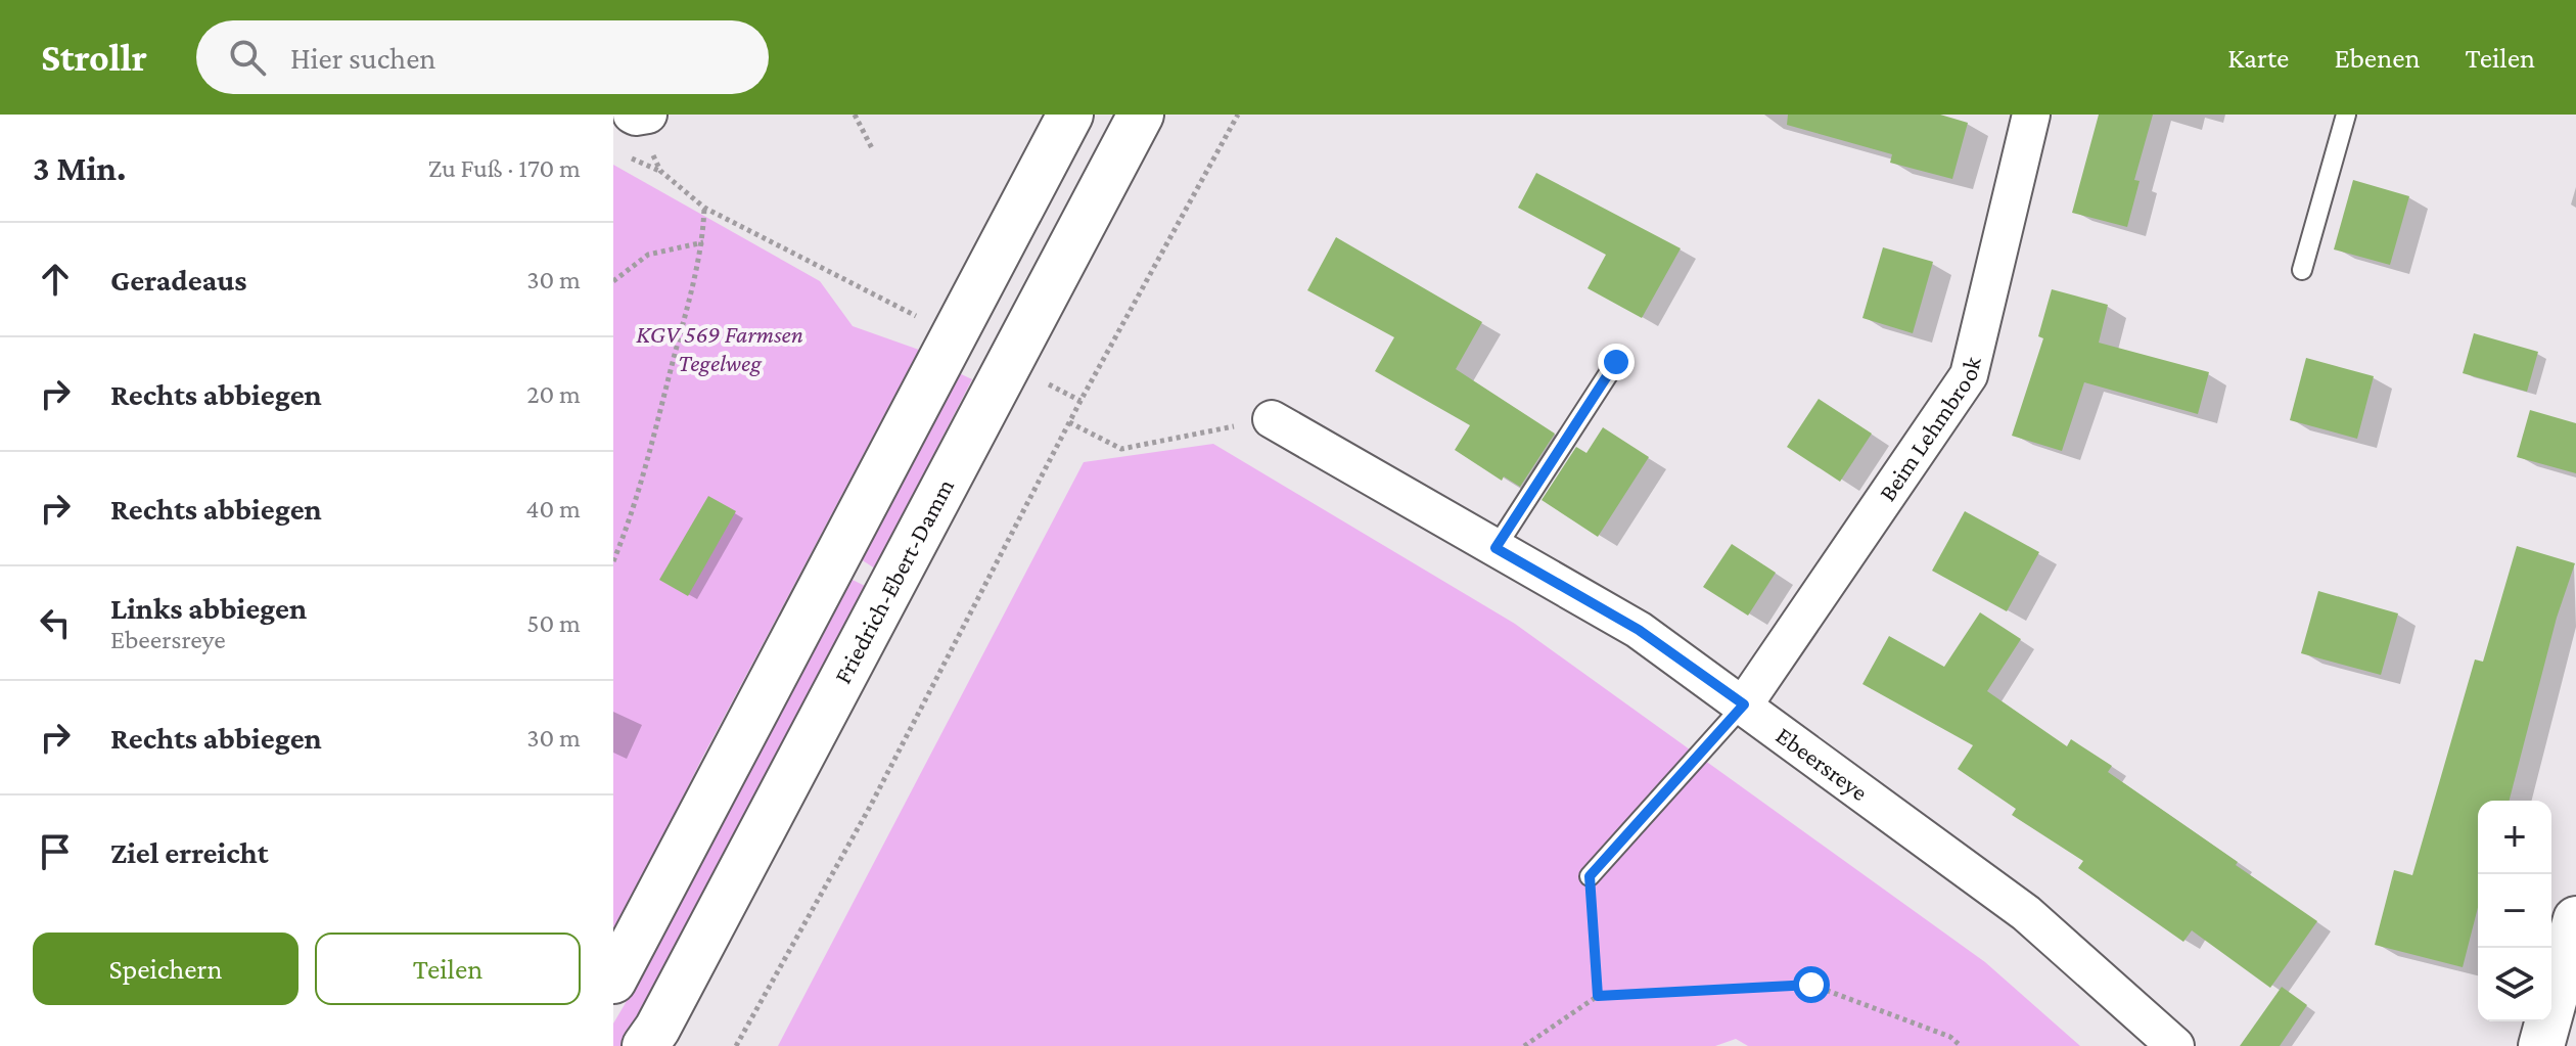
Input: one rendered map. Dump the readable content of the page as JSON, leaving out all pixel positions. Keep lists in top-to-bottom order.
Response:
{
  "streets": {
    "main road": ["Friedrich-Ebert-Damm"],
    "street": ["Beim Lehmbrook", "Ebeersreye"]
  },
  "crossings": [
    ["Beim Lehmbrook", "Ebeersreye"]
  ],
  "parks": ["KGV 569 Farmsen Tegelweg"],
  "page": {
    "header": "Strollr",
    "search": "Hier suchen",
    "nav": ["Karte", "Ebenen", "Teilen"],
    "heading": ["3 Min.", "Zu Fuß · 170 m"],
    "list": [
      ["Geradeaus", "30 m"],
      ["Rechts abbiegen", "20 m"],
      ["Rechts abbiegen", "40 m"],
      ["Links abbiegen", "Ebeersreye", "50 m"],
      ["Rechts abbiegen", "30 m"],
      "Ziel erreicht"
    ],
    "map_buttons": ["+", "−"],
    "buttons": ["Speichern", "Teilen"]
  }
}
